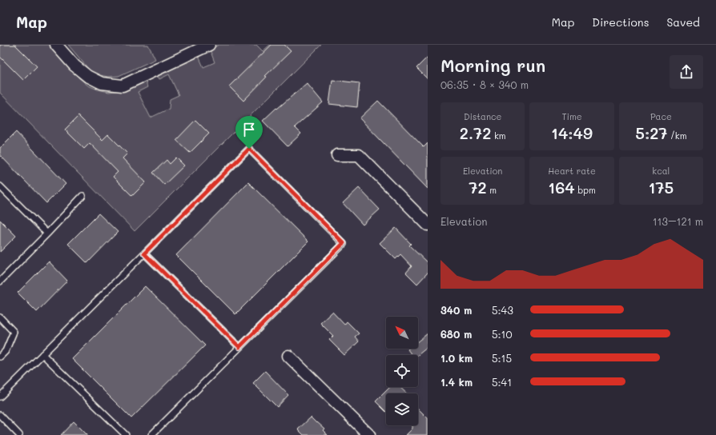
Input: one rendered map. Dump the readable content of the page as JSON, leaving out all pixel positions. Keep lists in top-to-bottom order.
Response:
{
  "north": "top left",
  "page": {
    "header": "Map",
    "nav": ["Map", "Directions", "Saved"],
    "heading": ["Morning run", "06:35 · 8 × 340 m"],
    "stats": [
      ["Distance", "2.72 km"],
      ["Time", "14:49"],
      ["Pace", "5:27 /km"],
      ["Elevation", "72 m"],
      ["Heart rate", "164 bpm"],
      ["kcal", "175"]
    ],
    "chart": ["Elevation", "113–121 m"],
    "list": [
      {
        "name": "340 m",
        "note": "5:43"
      },
      {
        "name": "680 m",
        "note": "5:10"
      },
      {
        "name": "1.0 km",
        "note": "5:15"
      },
      {
        "name": "1.4 km",
        "note": "5:41"
      }
    ]
  }
}
